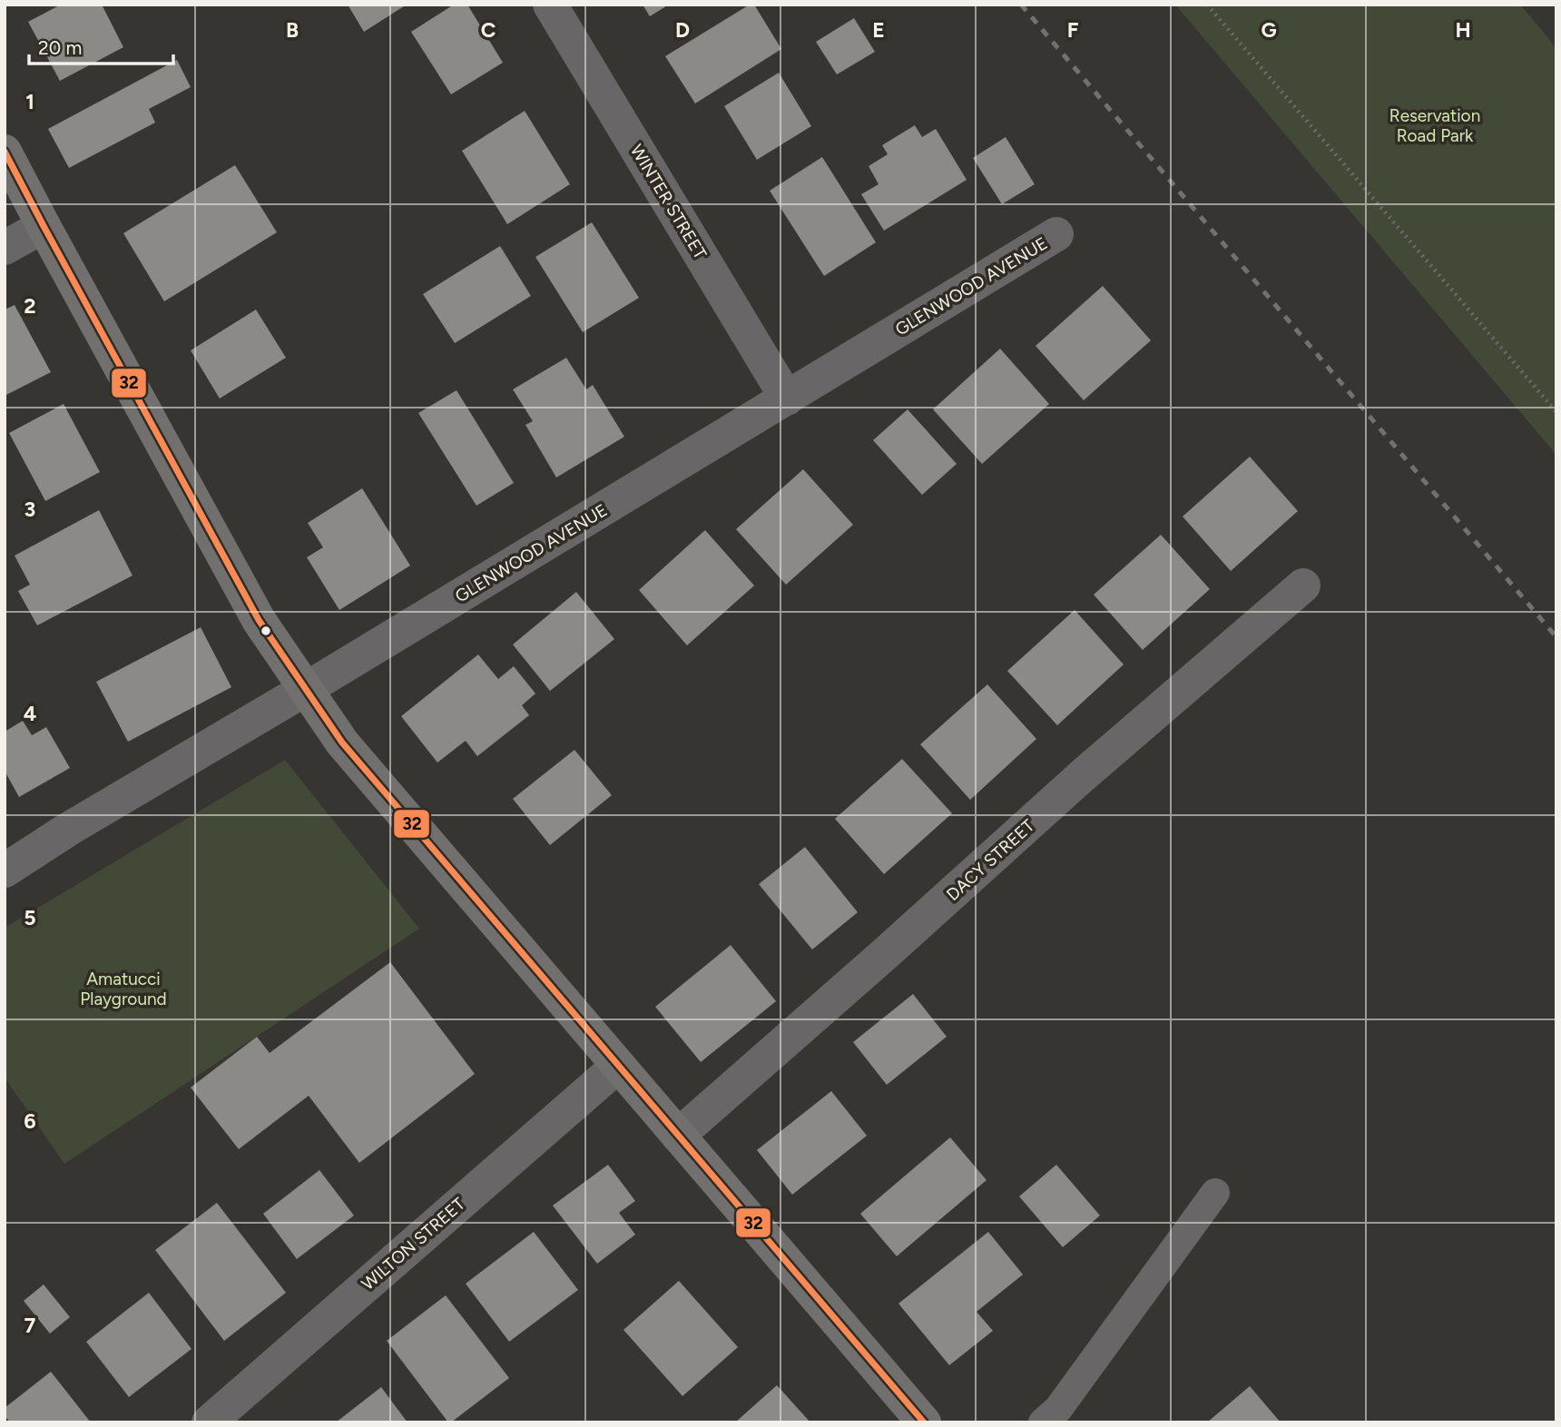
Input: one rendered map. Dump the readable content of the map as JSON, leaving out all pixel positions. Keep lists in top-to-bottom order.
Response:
{
  "streets": {
    "street": [
      "WINTER STREET",
      "GLENWOOD AVENUE",
      "DACY STREET",
      "WILTON STREET"
    ]
  },
  "crossings": [
    ["WINTER STREET", "GLENWOOD AVENUE"]
  ],
  "parks": ["Reservation Road Park", "Amatucci Playground"],
  "lines": ["transit line 32"],
  "scale_bar": "20 m",
  "grid": {
    "columns": [
      "B",
      "C",
      "D",
      "E",
      "F",
      "G",
      "H"
    ],
    "rows": [
      "1",
      "2",
      "3",
      "4",
      "5",
      "6",
      "7"
    ]
  }
}
